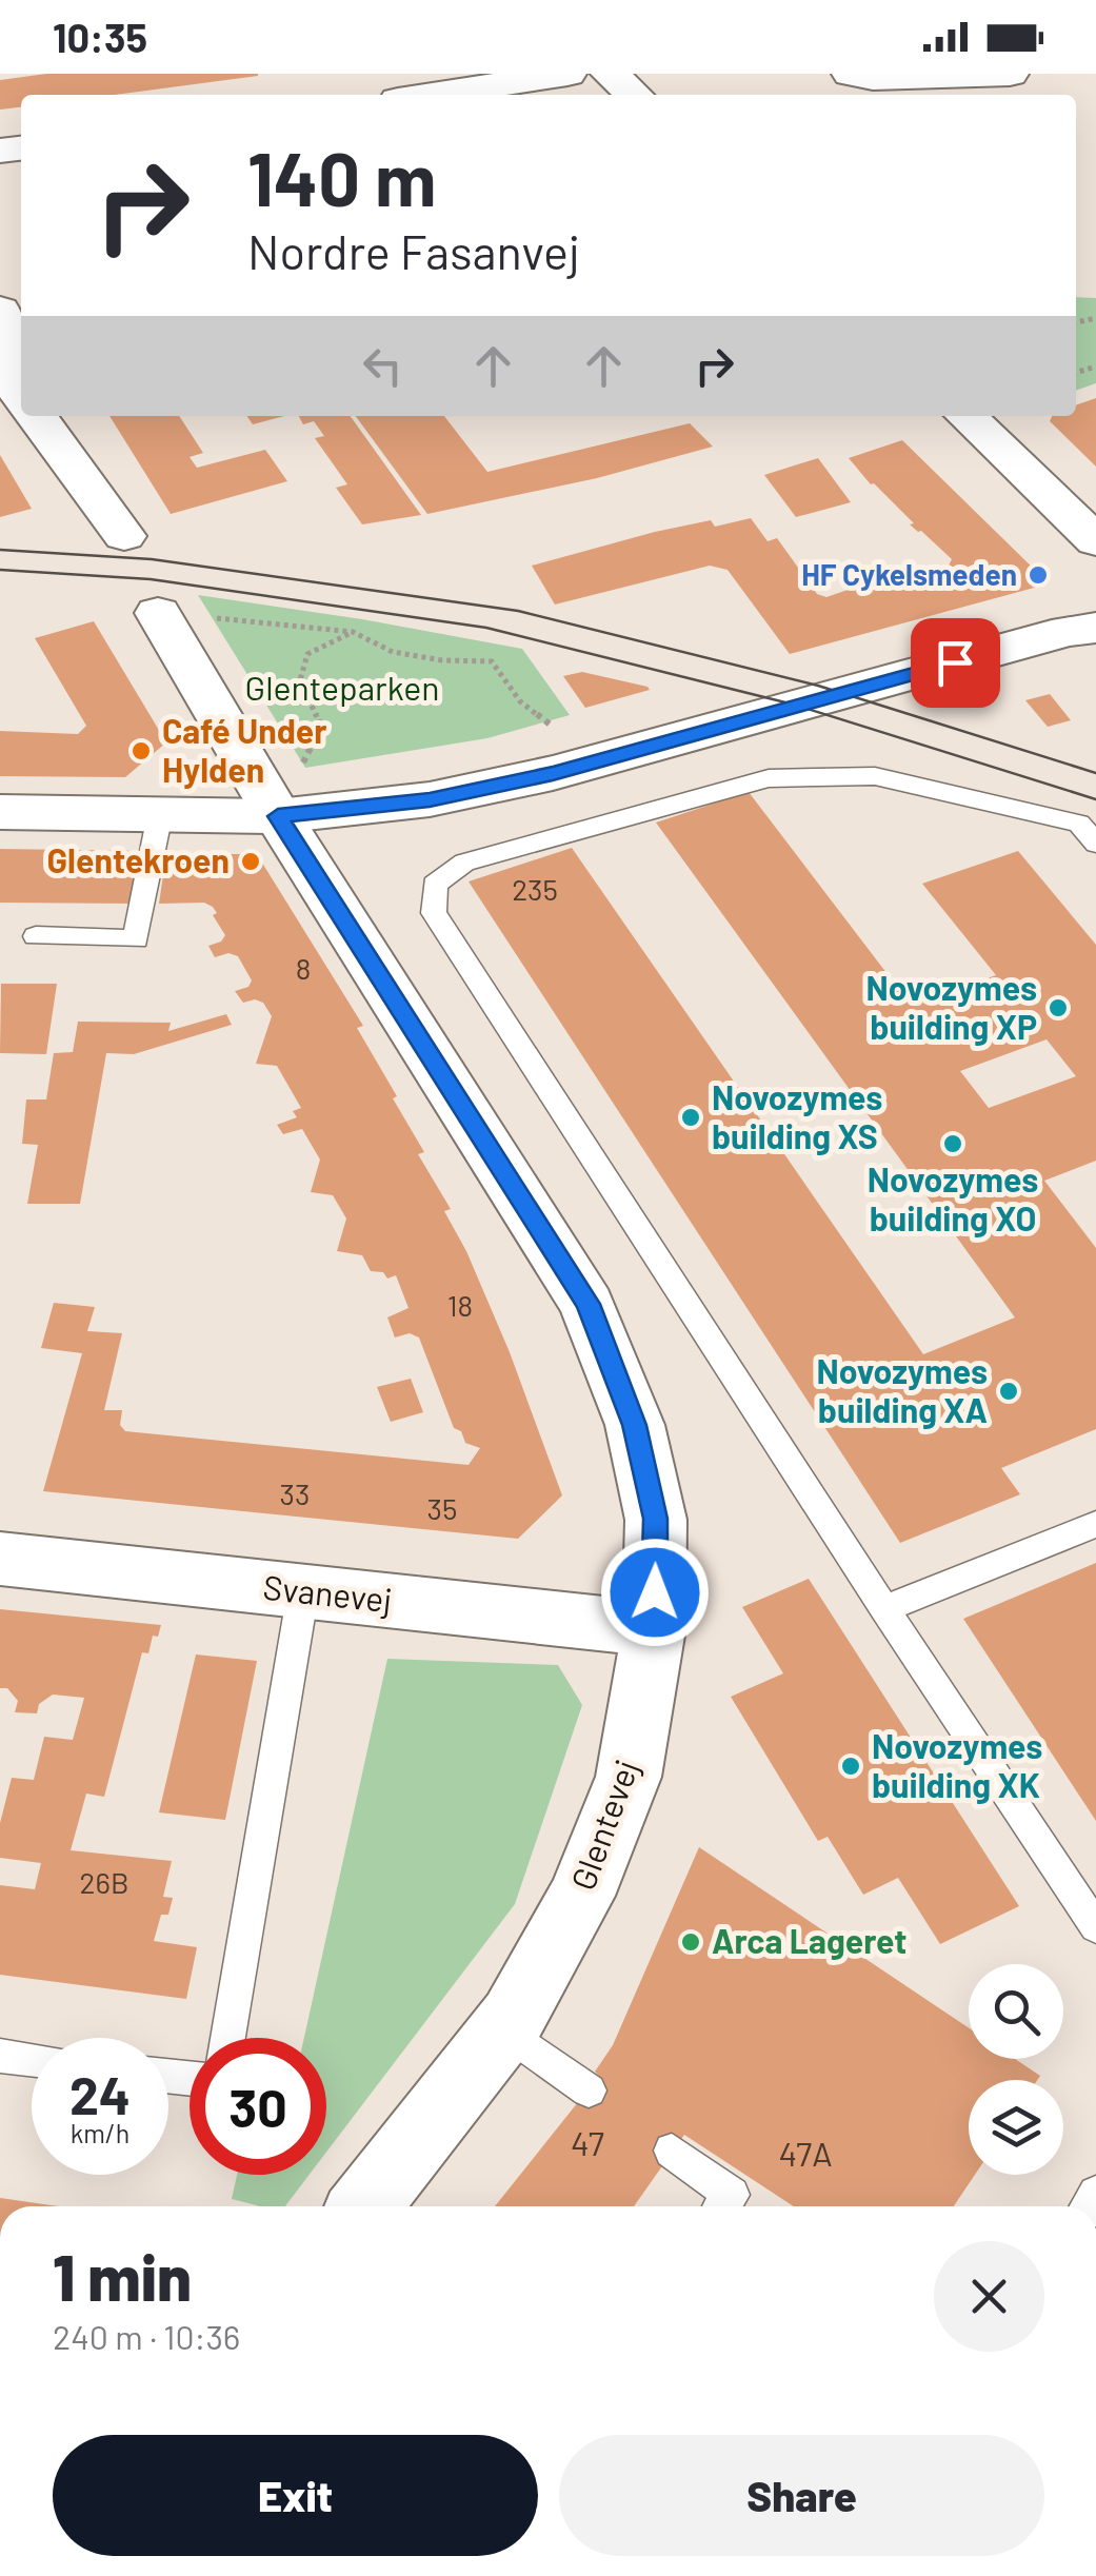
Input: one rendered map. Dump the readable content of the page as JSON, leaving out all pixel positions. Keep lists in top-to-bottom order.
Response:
{
  "streets": {
    "street": ["Svanevej", "Glentevej"]
  },
  "crossings": [
    ["Svanevej", "Glentevej"]
  ],
  "parks": ["Glenteparken"],
  "places": [
    "HF Cykelsmeden",
    "Café Under Hylden",
    "Glentekroen",
    "Novozymes building XP",
    "Novozymes building XS",
    "Novozymes building XO",
    "Novozymes building XA",
    "Novozymes building XK",
    "Arca Lageret"
  ],
  "house_numbers": [
    "235",
    "8",
    "18",
    "33",
    "35",
    "26B",
    "47",
    "47A"
  ],
  "page": {
    "status": "10:35",
    "turn": ["140 m", "Nordre Fasanvej"],
    "speed": "24 km/h",
    "limit": "30",
    "heading": ["1 min", "240 m · 10:36"],
    "buttons": ["Exit", "Share"]
  }
}
